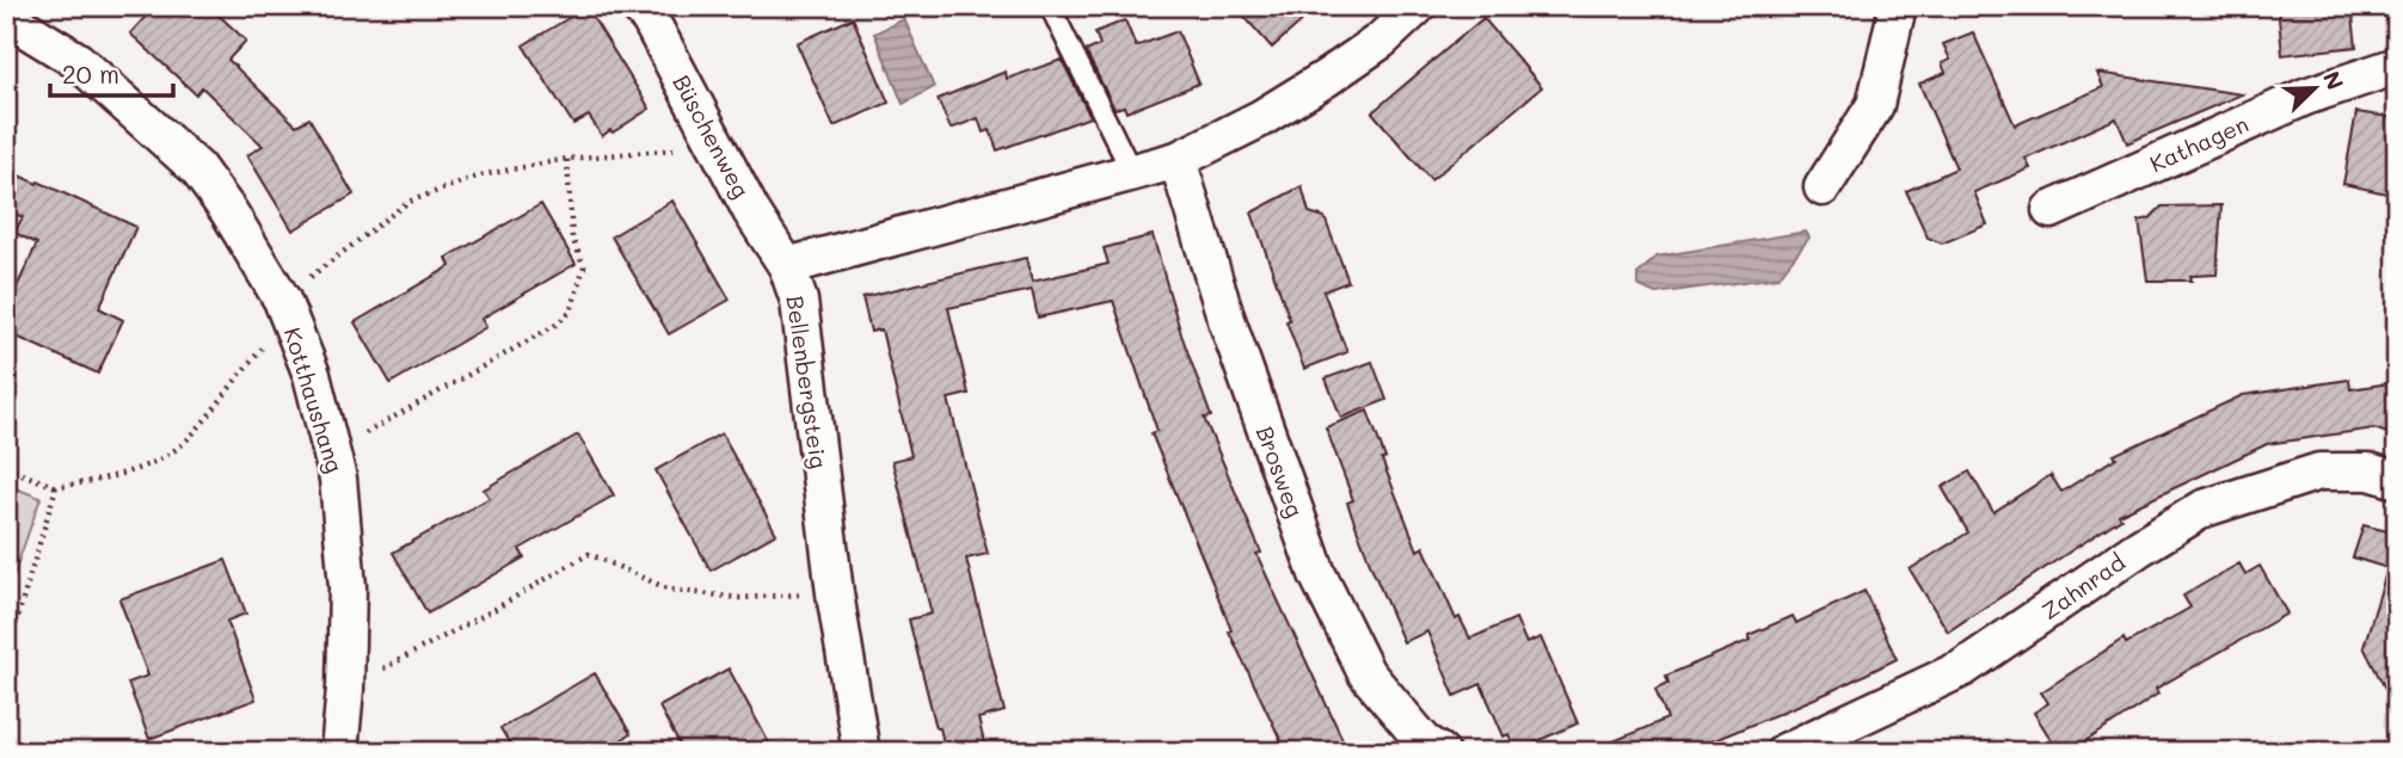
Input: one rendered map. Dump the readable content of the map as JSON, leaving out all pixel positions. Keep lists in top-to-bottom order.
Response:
{
  "streets": {
    "street": [
      "Büschenweg",
      "Kathagen",
      "Bellenbergsteig",
      "Kotthaushang",
      "Brosweg",
      "Zahnrad"
    ]
  },
  "crossings": [
    ["Büschenweg", "Bellenbergsteig"],
    ["Bellenbergsteig", "Brosweg"]
  ],
  "scale_bar": "20 m",
  "north": "top right"
}
